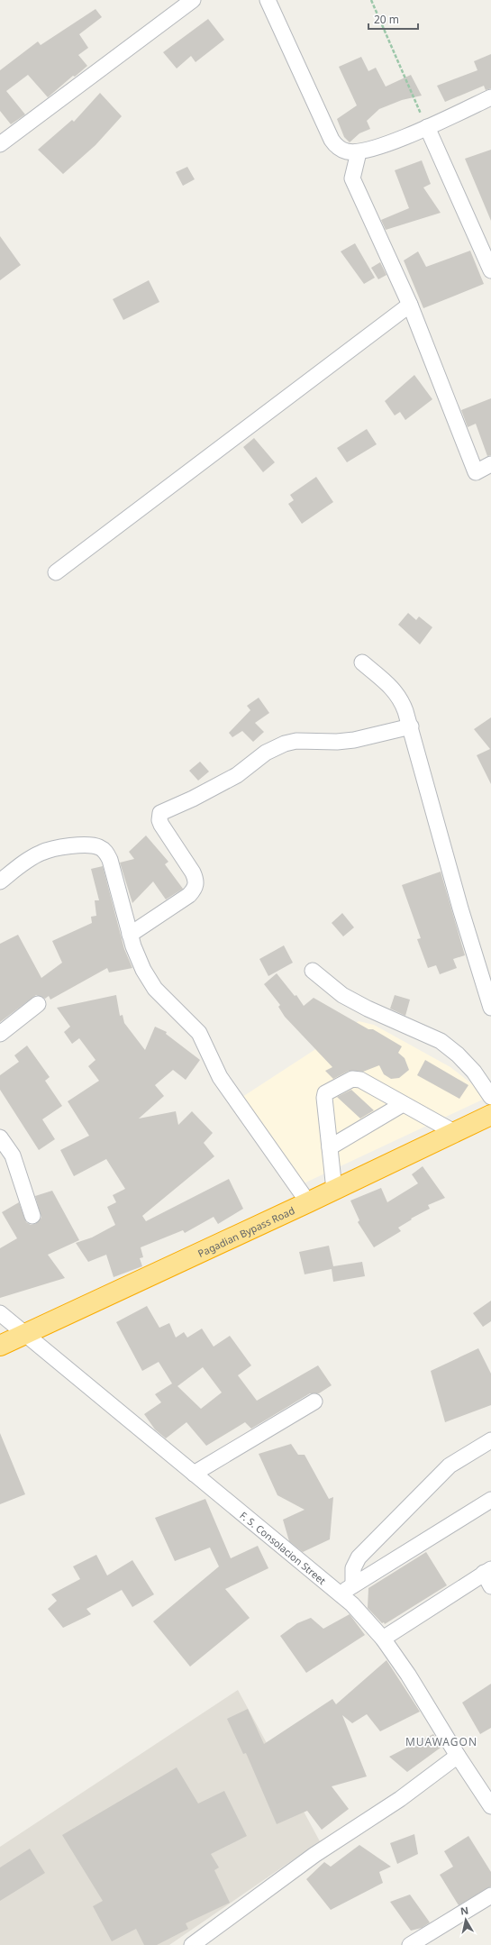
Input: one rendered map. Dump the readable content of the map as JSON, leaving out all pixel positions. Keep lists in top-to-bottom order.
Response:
{
  "streets": {
    "highway": ["Pagadian Bypass Road"],
    "street": ["F. S. Consolacion Street"]
  },
  "crossings": [
    ["Pagadian Bypass Road", "F. S. Consolacion Street"]
  ],
  "districts": ["MUAWAGON"],
  "scale_bar": "20 m",
  "north": "top"
}
